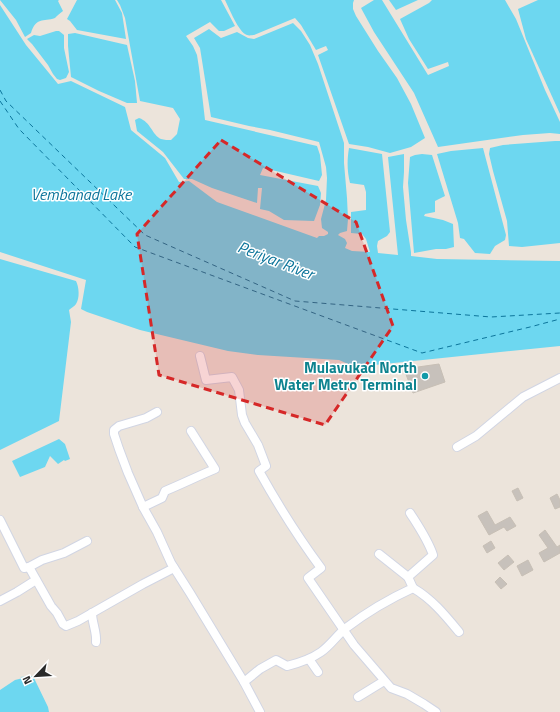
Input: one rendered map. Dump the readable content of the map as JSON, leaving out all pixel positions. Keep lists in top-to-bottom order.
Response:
{
  "water": ["Vembanad Lake", "Periyar River"],
  "places": ["Mulavukad North Water Metro Terminal"],
  "north": "bottom left"
}
